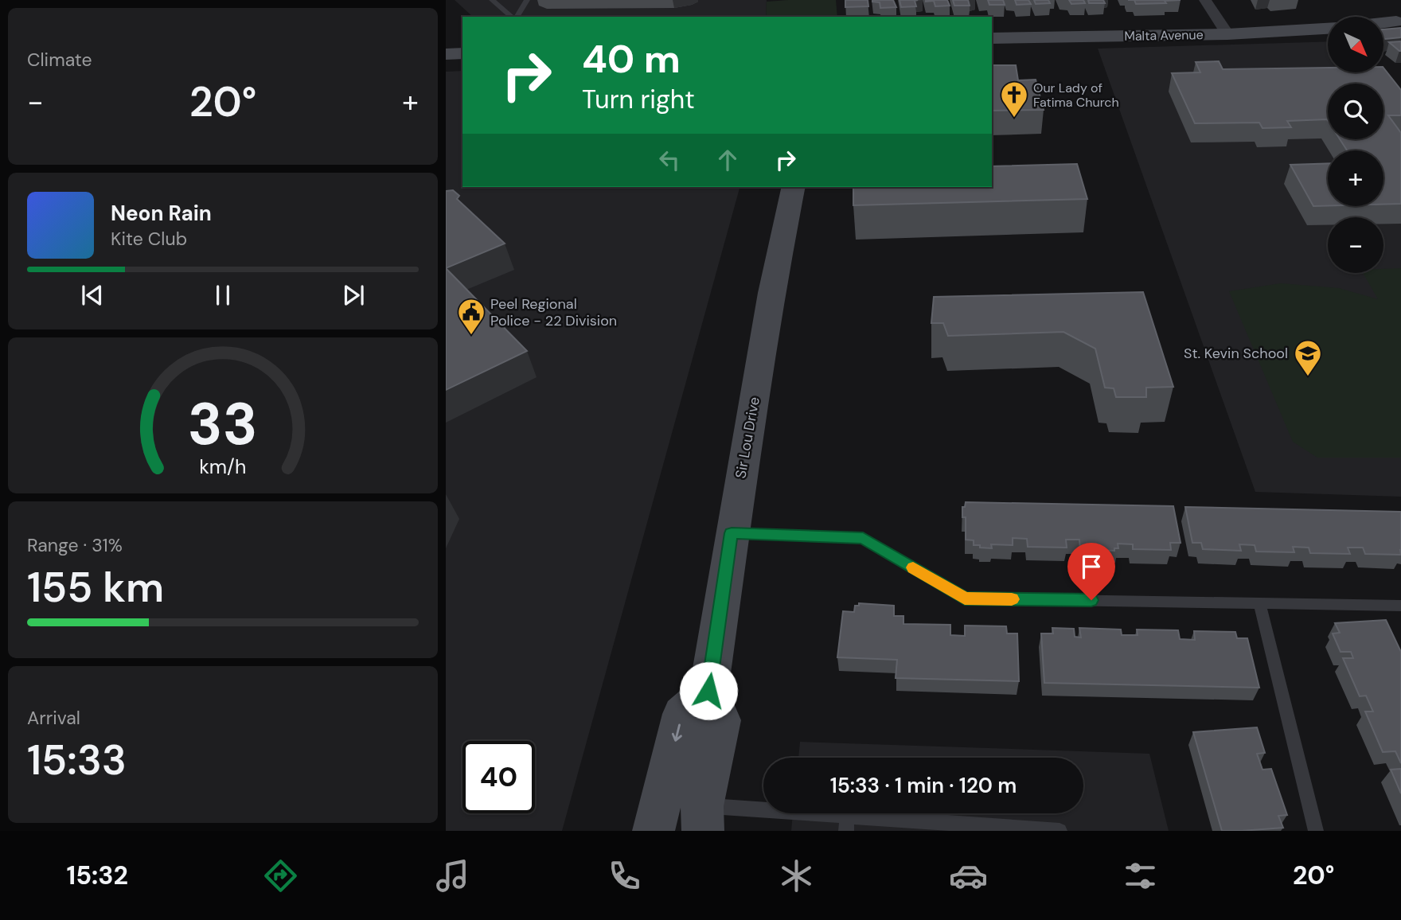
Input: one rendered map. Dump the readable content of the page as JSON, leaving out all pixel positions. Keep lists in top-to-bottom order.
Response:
{
  "streets": {
    "street": ["Malta Avenue", "Sir Lou Drive"]
  },
  "places": {
    "church": ["Our Lady of Fatima Church"],
    "public building": ["Peel Regional Police - 22 Division"],
    "school or university": ["St. Kevin School"]
  },
  "north": "bottom right",
  "page": {
    "tile": [
      "Climate",
      ["Range · 31%", "155 km"],
      ["Arrival", "15:33"]
    ],
    "map_buttons": ["+", "−"],
    "turn": ["40 m", "Turn right"],
    "heat": ["−", "20°", "+"],
    "song": ["Neon Rain", "Kite Club"],
    "limit": "40",
    "trip": "15:33 · 1 min · 120 m",
    "tabs": ["15:32", "20°"],
    "gauge": ["33", "km/h"]
  }
}
